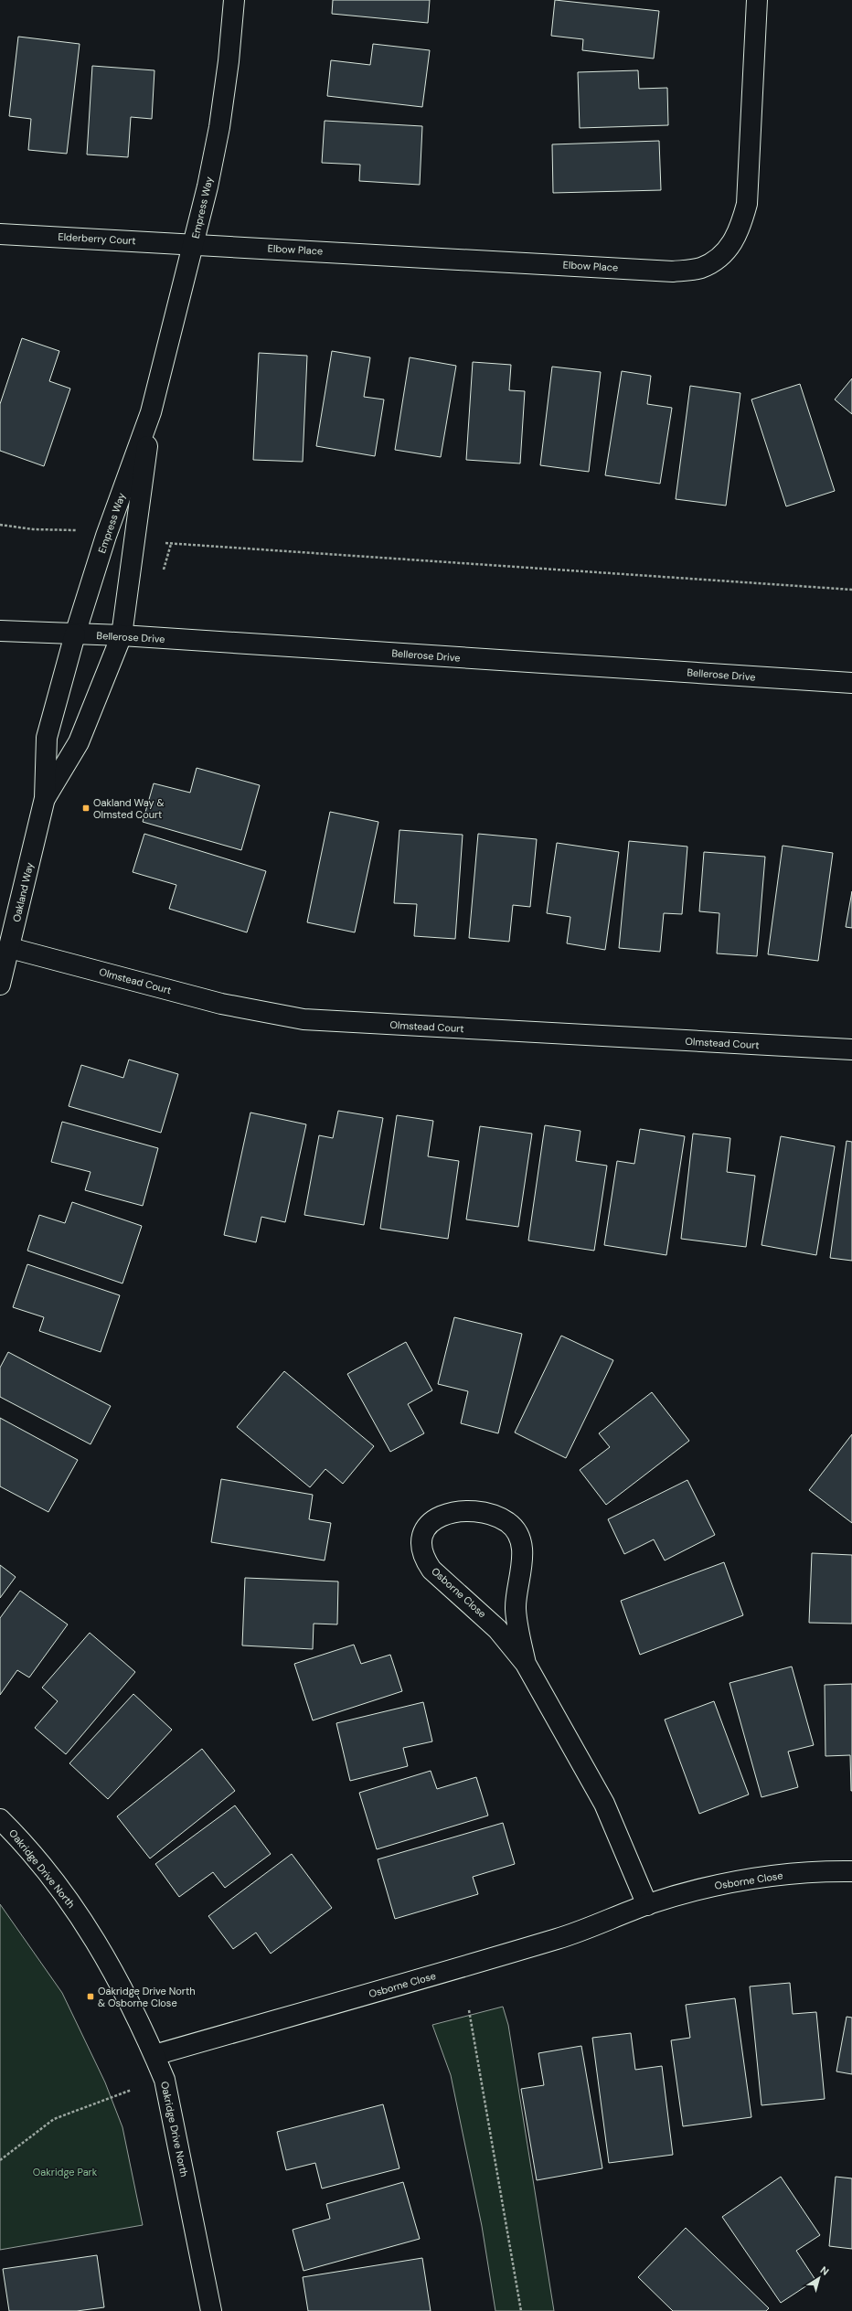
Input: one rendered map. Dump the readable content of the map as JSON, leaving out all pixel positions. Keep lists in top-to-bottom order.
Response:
{
  "streets": {
    "street": [
      "Empress Way",
      "Elderberry Court",
      "Elbow Place",
      "Bellerose Drive",
      "Oakland Way",
      "Olmstead Court",
      "Osborne Close",
      "Oakridge Drive North"
    ]
  },
  "crossings": [
    ["Empress Way", "Elderberry Court"],
    ["Empress Way", "Elbow Place"],
    ["Empress Way", "Bellerose Drive"],
    ["Empress Way", "Oakland Way"],
    ["Elderberry Court", "Elbow Place"],
    ["Bellerose Drive", "Oakland Way"],
    ["Oakland Way", "Olmstead Court"],
    ["Osborne Close", "Oakridge Drive North"]
  ],
  "parks": ["Oakridge Park"],
  "places": {
    "transit": ["Oakland Way & Olmsted Court", "Oakridge Drive North & Osborne Close"]
  },
  "north": "top right"
}
